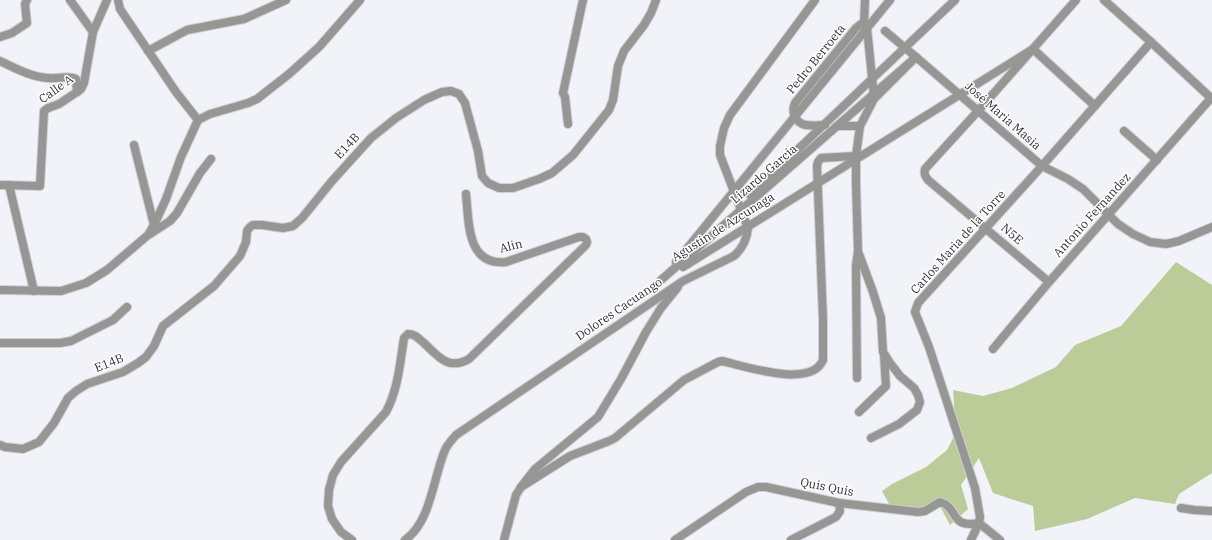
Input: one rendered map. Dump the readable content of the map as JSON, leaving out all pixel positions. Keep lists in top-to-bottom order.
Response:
{
  "streets": {
    "street": [
      "Pedro Berroeta",
      "Calle A",
      "José Maria Masia",
      "E14B",
      "Lizardo Garcia",
      "Antonio Fernandez",
      "Agustin de Azcunaga",
      "N5E",
      "Carlos Maria de la Torre",
      "Alin",
      "Dolores Cacuango",
      "Quis Quis"
    ]
  },
  "crossings": [
    ["Pedro Berroeta", "Lizardo Garcia"],
    ["Pedro Berroeta", "Agustin de Azcunaga"],
    ["José Maria Masia", "Lizardo Garcia"],
    ["José Maria Masia", "Antonio Fernandez"],
    ["José Maria Masia", "Agustin de Azcunaga"],
    ["José Maria Masia", "N5E"],
    ["José Maria Masia", "Carlos Maria de la Torre"],
    ["Lizardo Garcia", "Agustin de Azcunaga"],
    ["Antonio Fernandez", "N5E"],
    ["Agustin de Azcunaga", "Dolores Cacuango"],
    ["N5E", "Carlos Maria de la Torre"],
    ["Carlos Maria de la Torre", "Quis Quis"]
  ]
}
